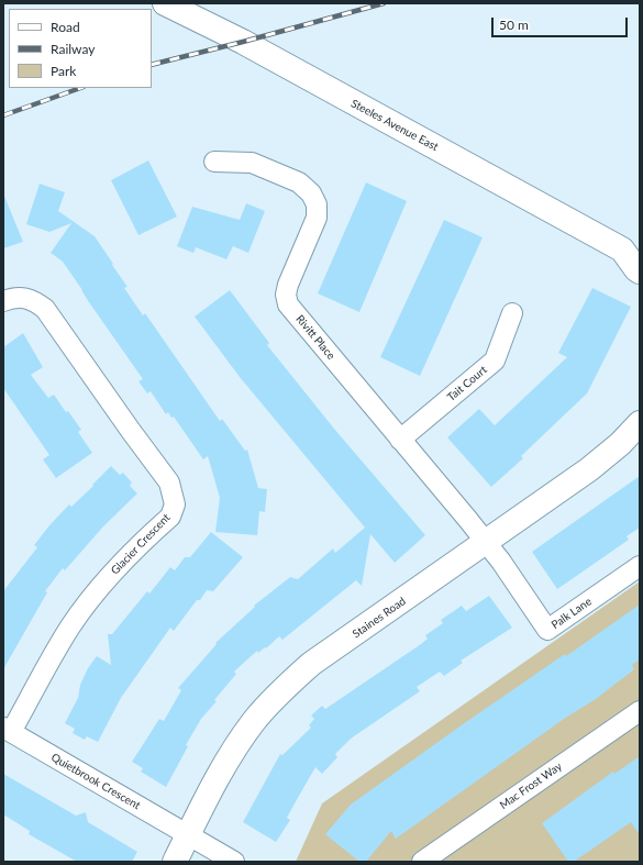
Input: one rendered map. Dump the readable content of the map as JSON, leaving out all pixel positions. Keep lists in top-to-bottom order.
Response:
{
  "streets": {
    "street": [
      "Steeles Avenue East",
      "Rivitt Place",
      "Tait Court",
      "Glacier Crescent",
      "Palk Lane",
      "Staines Road",
      "Quietbrook Crescent",
      "Mac Frost Way"
    ]
  },
  "crossings": [
    ["Rivitt Place", "Tait Court"],
    ["Rivitt Place", "Palk Lane"],
    ["Rivitt Place", "Staines Road"],
    ["Glacier Crescent", "Quietbrook Crescent"],
    ["Palk Lane", "Staines Road"],
    ["Staines Road", "Quietbrook Crescent"]
  ],
  "legend": ["Road", "Railway", "Park"],
  "scale_bar": "50 m"
}
